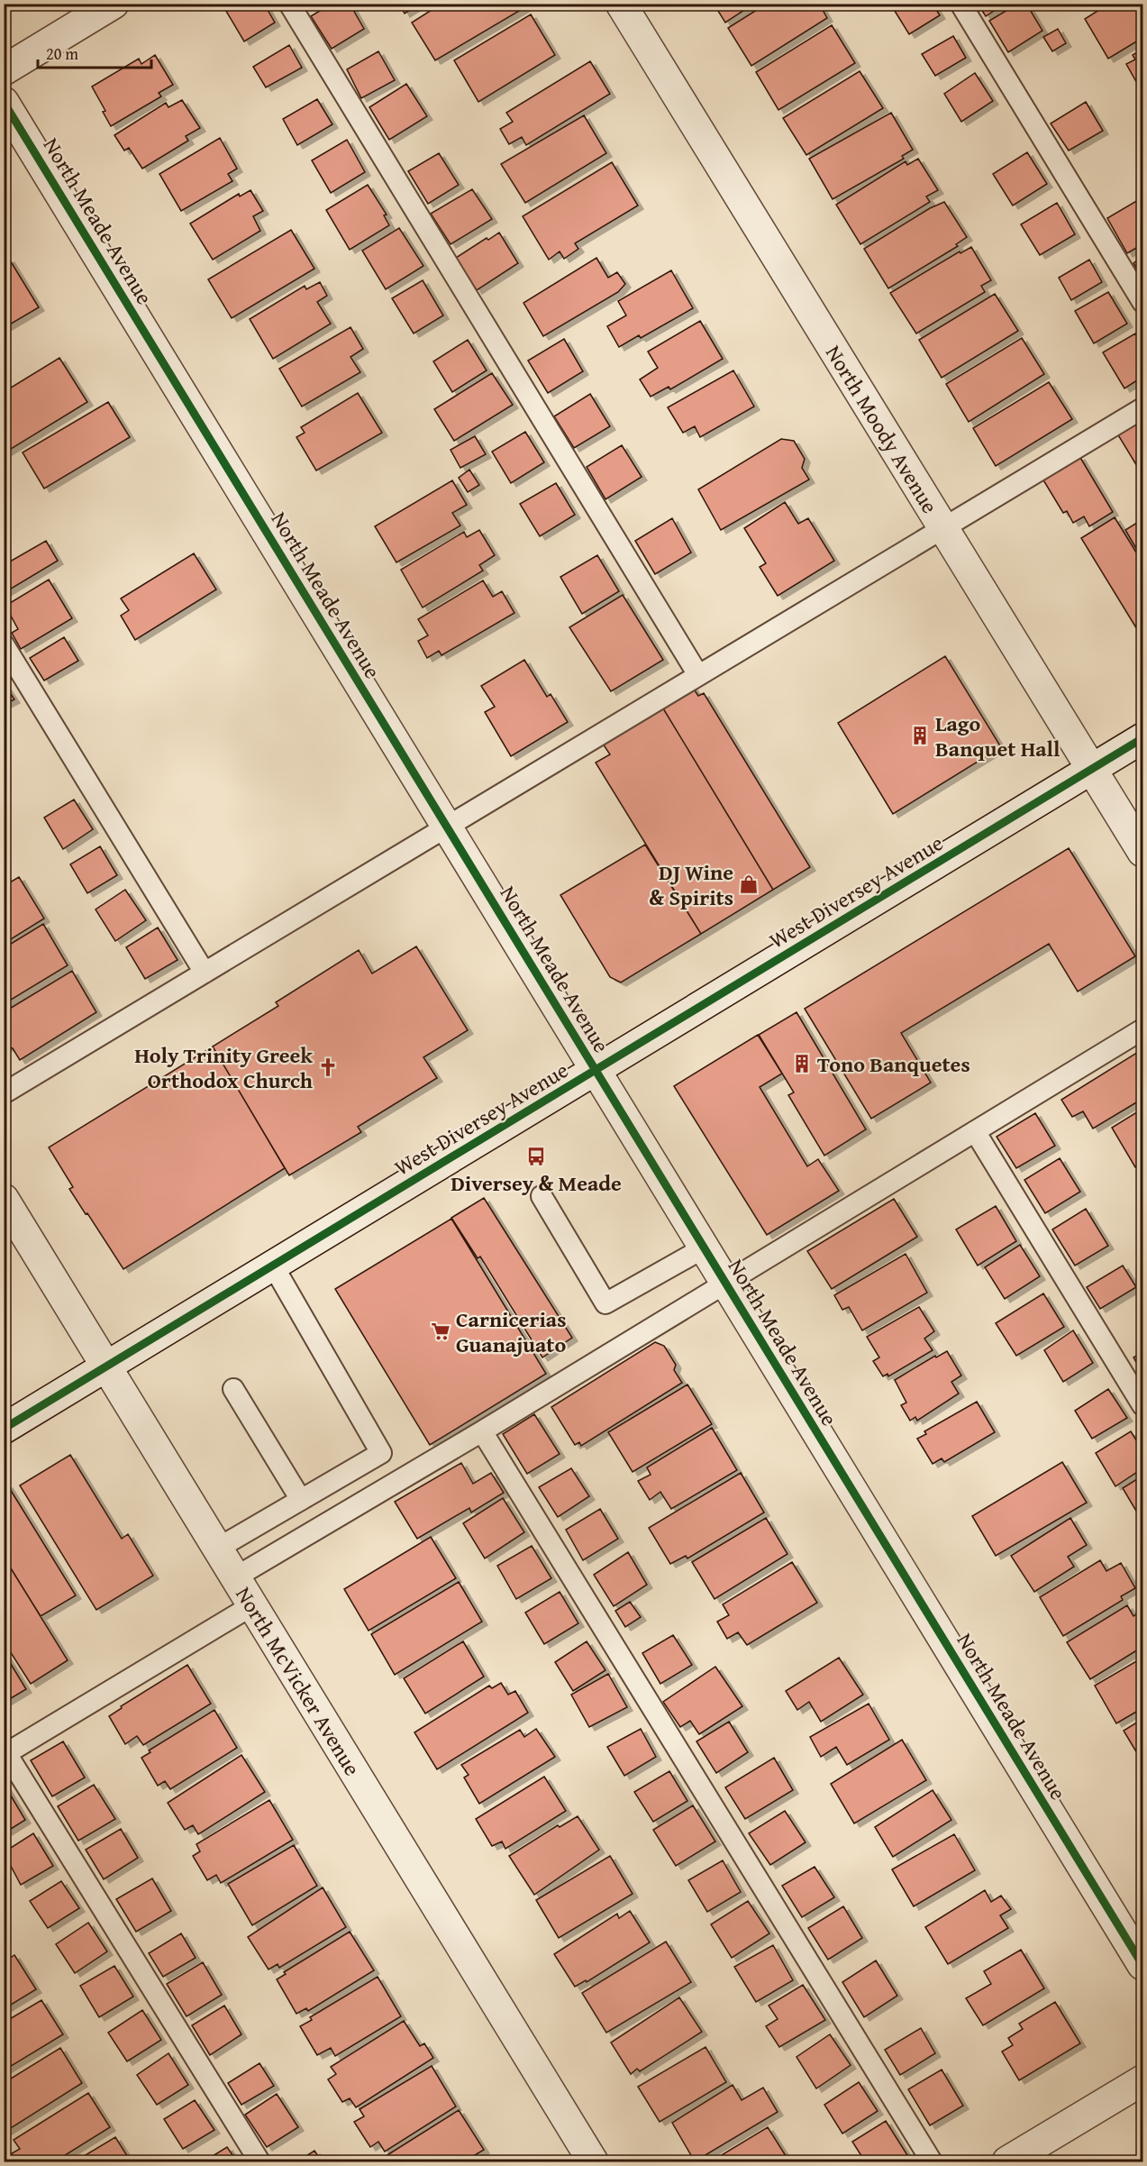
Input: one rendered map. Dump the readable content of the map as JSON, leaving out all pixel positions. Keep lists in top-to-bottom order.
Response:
{
  "streets": {
    "street": [
      "North Meade Avenue",
      "North Moody Avenue",
      "West Diversey Avenue",
      "North McVicker Avenue"
    ]
  },
  "crossings": [
    ["North Meade Avenue", "West Diversey Avenue"],
    ["North Moody Avenue", "West Diversey Avenue"],
    ["West Diversey Avenue", "North McVicker Avenue"]
  ],
  "places": {
    "building": ["Lago Banquet Hall", "Tono Banquetes"],
    "shop": ["DJ Wine & Spirits"],
    "church": ["Holy Trinity Greek Orthodox Church"],
    "bus stop": ["Diversey & Meade"],
    "supermarket": ["Carnicerias Guanajuato"]
  },
  "scale_bar": "20 m"
}
